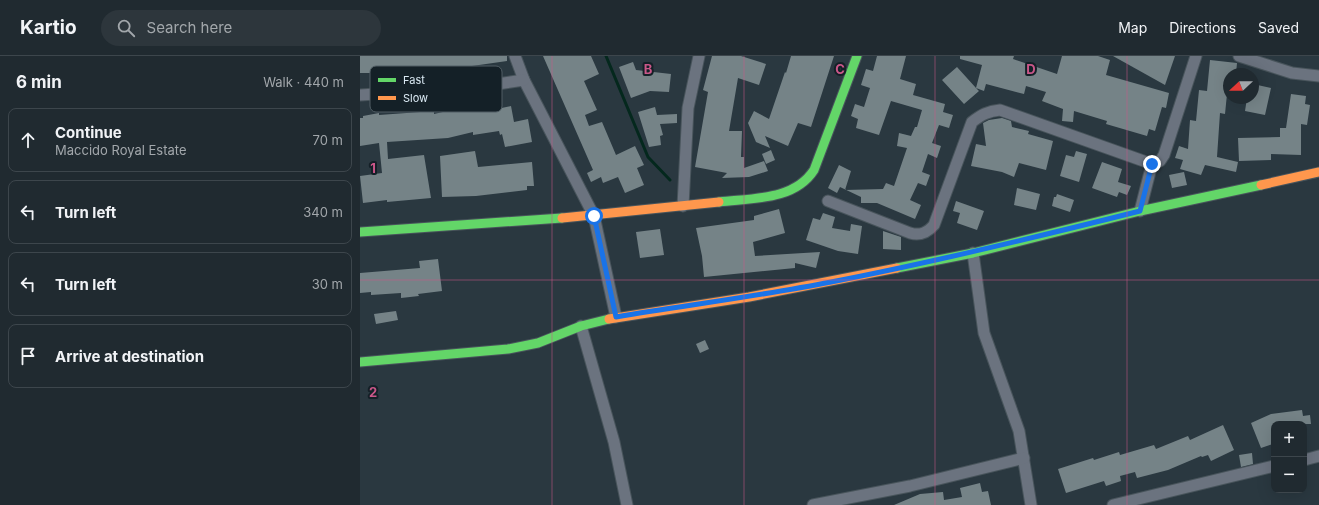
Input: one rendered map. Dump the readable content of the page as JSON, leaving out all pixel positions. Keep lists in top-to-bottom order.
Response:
{
  "legend": ["Fast", "Slow"],
  "north": "left",
  "page": {
    "header": "Kartio",
    "search": "Search here",
    "nav": ["Map", "Directions", "Saved"],
    "heading": ["6 min", "Walk · 440 m"],
    "list": [
      ["Continue", "Maccido Royal Estate", "70 m"],
      ["Turn left", "340 m"],
      ["Turn left", "30 m"],
      "Arrive at destination"
    ],
    "map_buttons": ["+", "−"]
  },
  "grid": {
    "columns": ["B", "C", "D"],
    "rows": ["1", "2"]
  }
}
